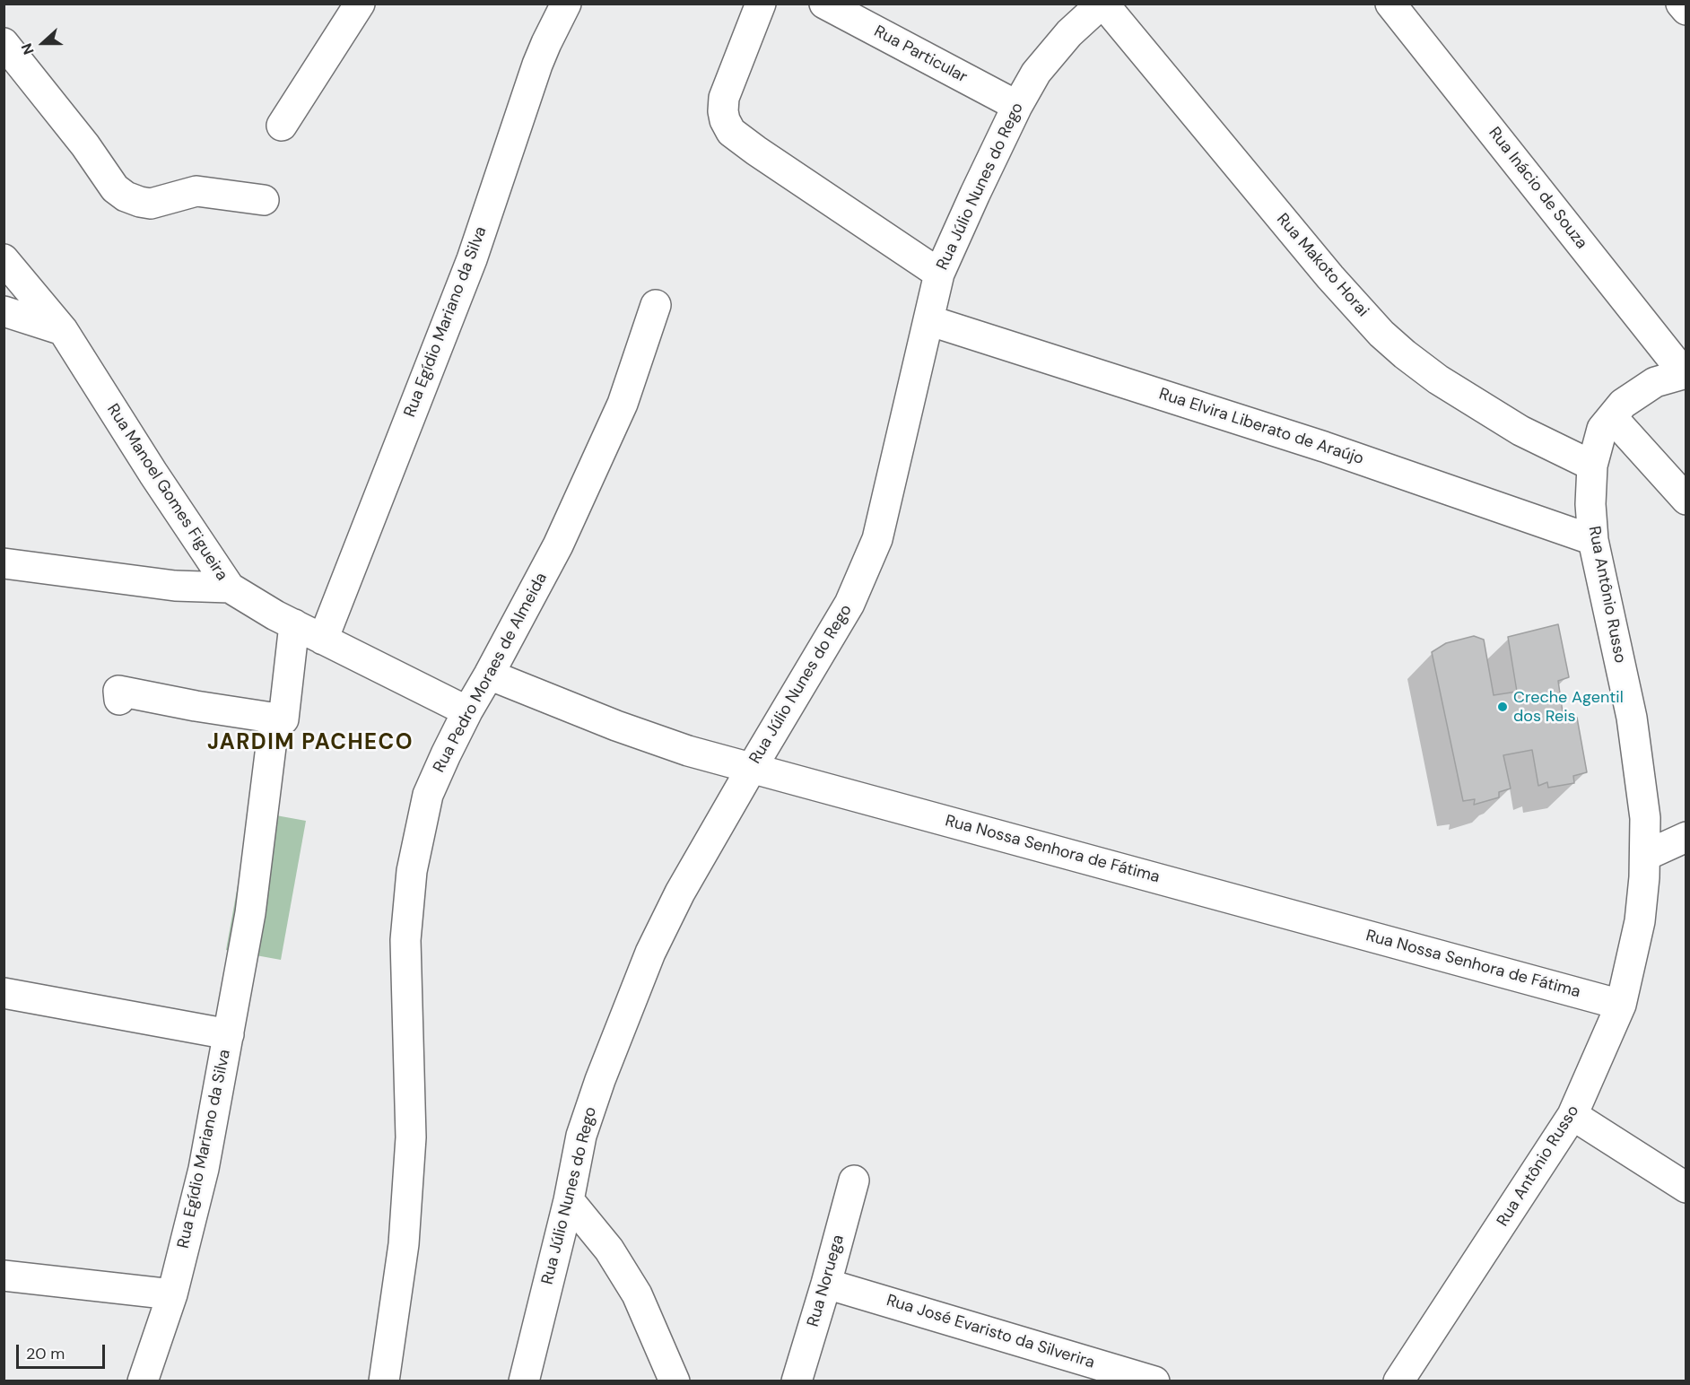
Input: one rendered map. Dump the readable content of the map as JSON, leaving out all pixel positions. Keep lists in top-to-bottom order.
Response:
{
  "streets": {
    "street": [
      "Rua Particular",
      "Rua Júlio Nunes do Rego",
      "Rua Inácio de Souza",
      "Rua Makoto Horai",
      "Rua Egídio Mariano da Silva",
      "Rua Elvira Liberato de Araújo",
      "Rua Manoel Gomes Figueira",
      "Rua Antônio Russo",
      "Rua Pedro Moraes de Almeida",
      "Rua Nossa Senhora de Fátima",
      "Rua Noruega",
      "Rua José Evaristo da Silverira"
    ]
  },
  "crossings": [
    ["Rua Particular", "Rua Júlio Nunes do Rego"],
    ["Rua Júlio Nunes do Rego", "Rua Makoto Horai"],
    ["Rua Júlio Nunes do Rego", "Rua Elvira Liberato de Araújo"],
    ["Rua Júlio Nunes do Rego", "Rua Nossa Senhora de Fátima"],
    ["Rua Inácio de Souza", "Rua Antônio Russo"],
    ["Rua Makoto Horai", "Rua Antônio Russo"],
    ["Rua Egídio Mariano da Silva", "Rua Manoel Gomes Figueira"],
    ["Rua Elvira Liberato de Araújo", "Rua Antônio Russo"],
    ["Rua Manoel Gomes Figueira", "Rua Pedro Moraes de Almeida"],
    ["Rua Antônio Russo", "Rua Nossa Senhora de Fátima"],
    ["Rua Pedro Moraes de Almeida", "Rua Nossa Senhora de Fátima"],
    ["Rua Noruega", "Rua José Evaristo da Silverira"]
  ],
  "districts": ["JARDIM PACHECO"],
  "places": ["Creche Agentil dos Reis"],
  "scale_bar": "20 m",
  "north": "left"
}
